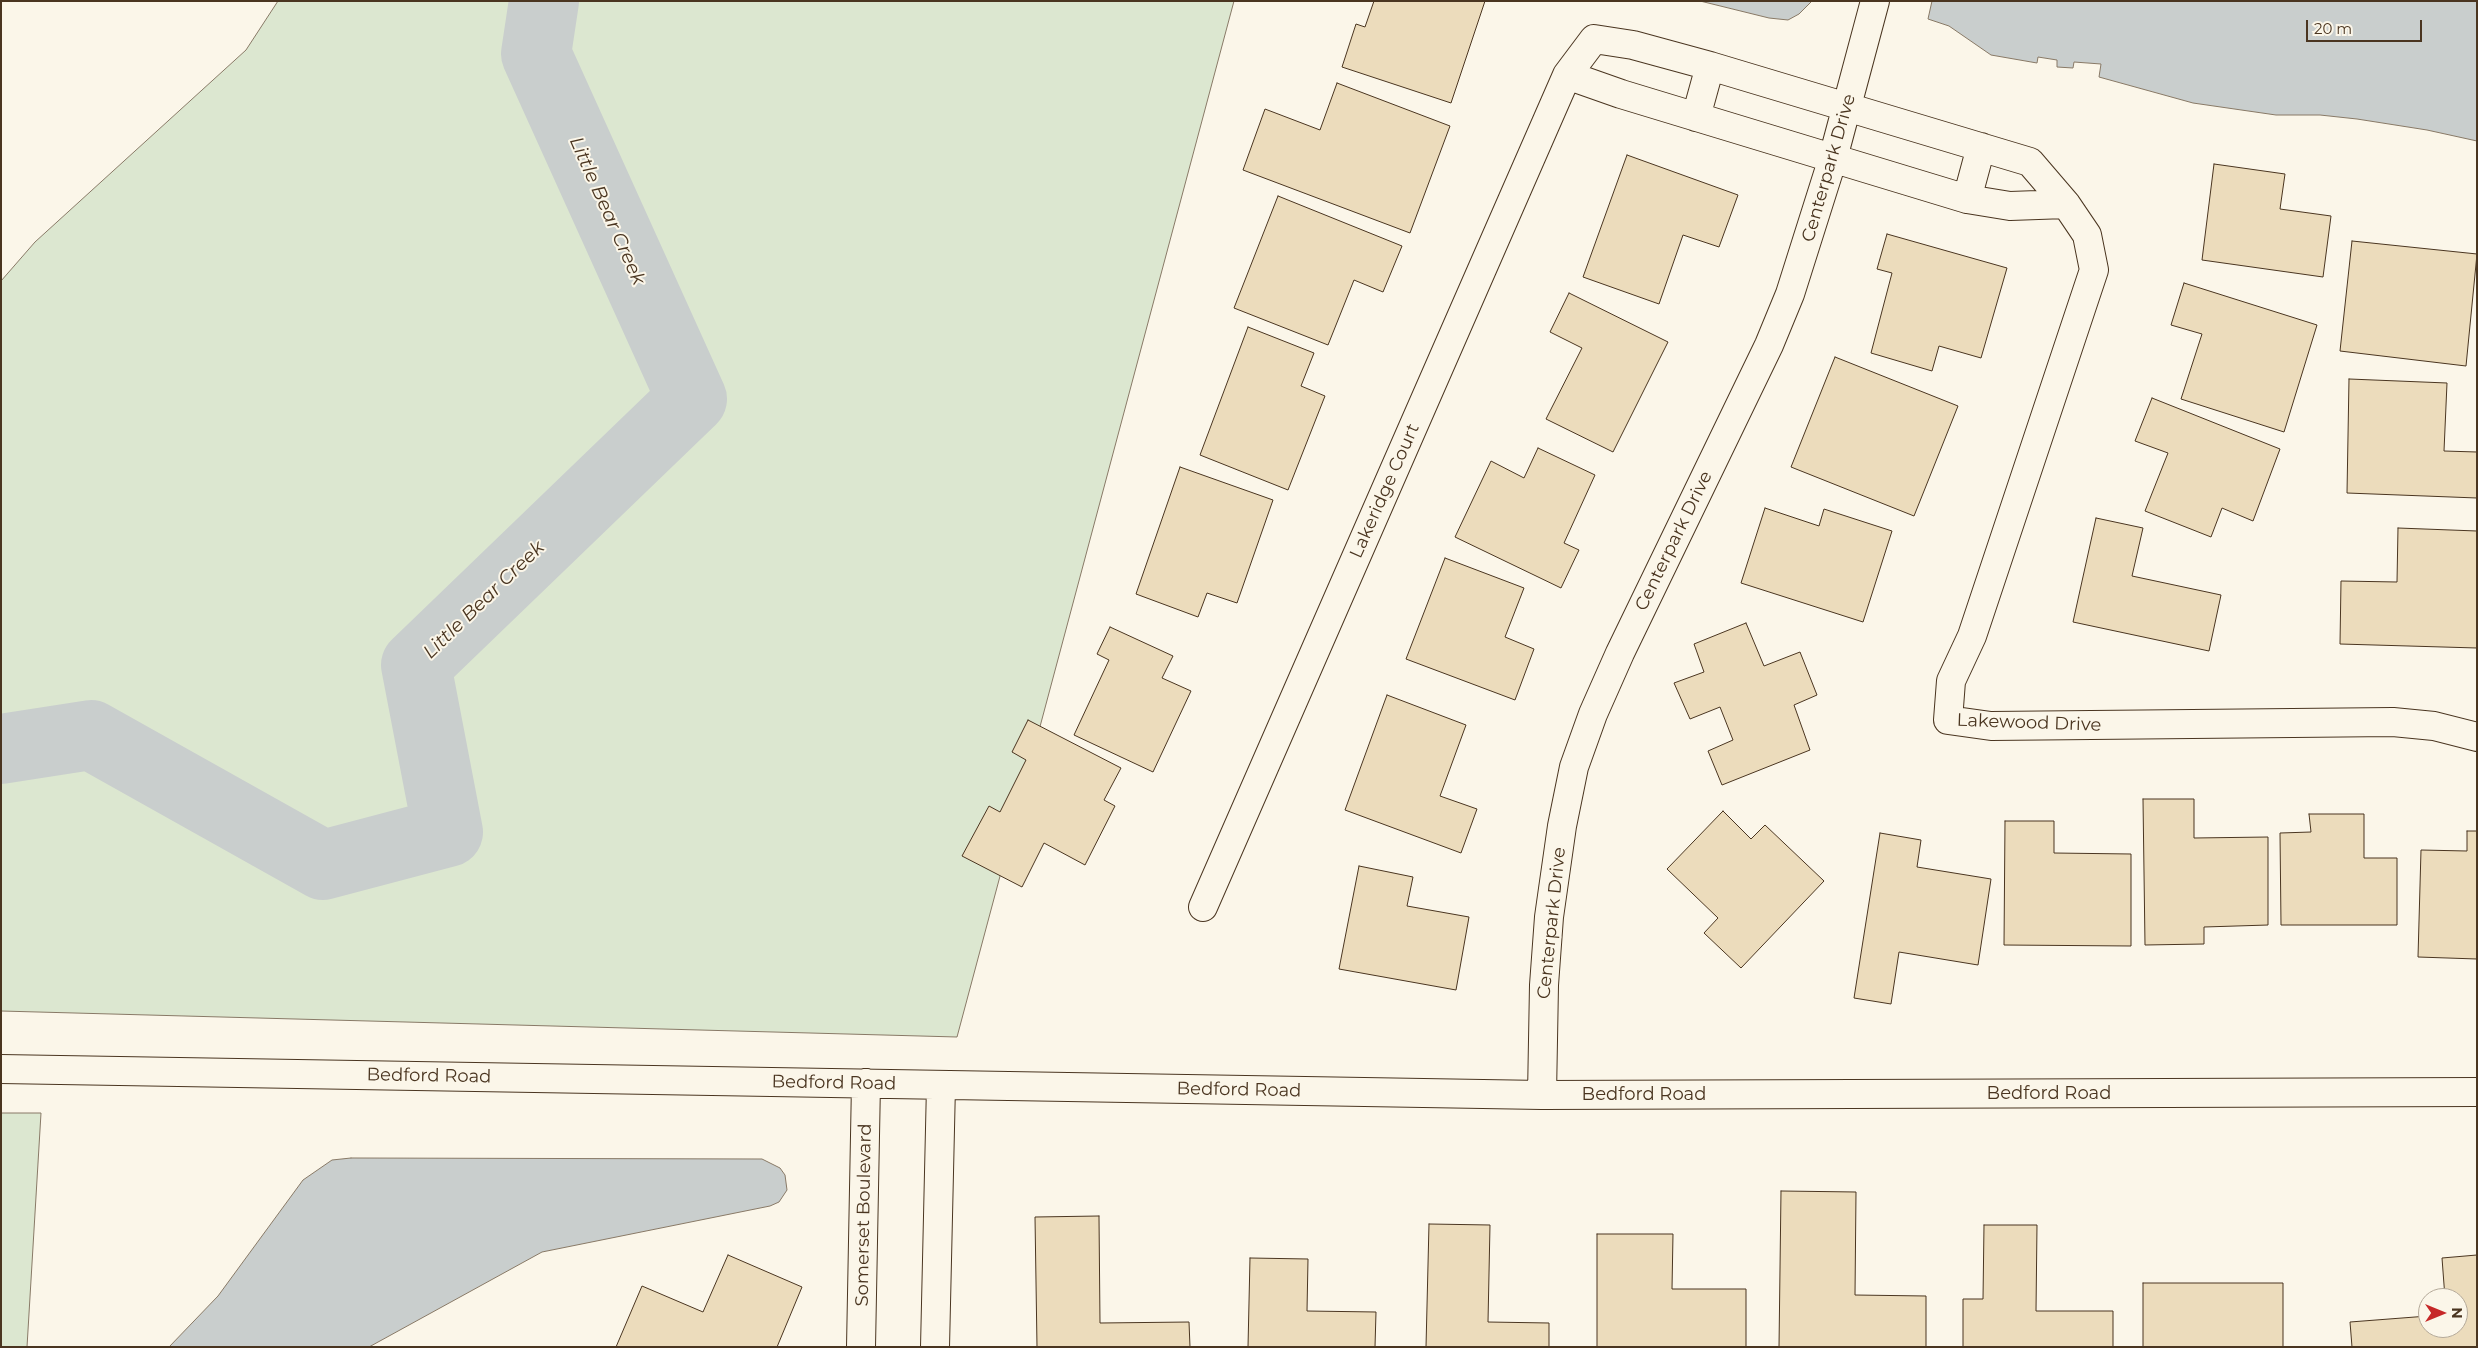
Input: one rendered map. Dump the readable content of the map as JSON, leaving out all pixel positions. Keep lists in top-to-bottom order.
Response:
{
  "streets": {
    "street": [
      "Centerpark Drive",
      "Lakeridge Court",
      "Lakewood Drive",
      "Bedford Road",
      "Somerset Boulevard"
    ]
  },
  "crossings": [
    ["Centerpark Drive", "Lakeridge Court"],
    ["Centerpark Drive", "Lakewood Drive"],
    ["Centerpark Drive", "Bedford Road"],
    ["Lakeridge Court", "Lakewood Drive"],
    ["Bedford Road", "Somerset Boulevard"]
  ],
  "water": ["Little Bear Creek"],
  "scale_bar": "20 m",
  "north": "right"
}
